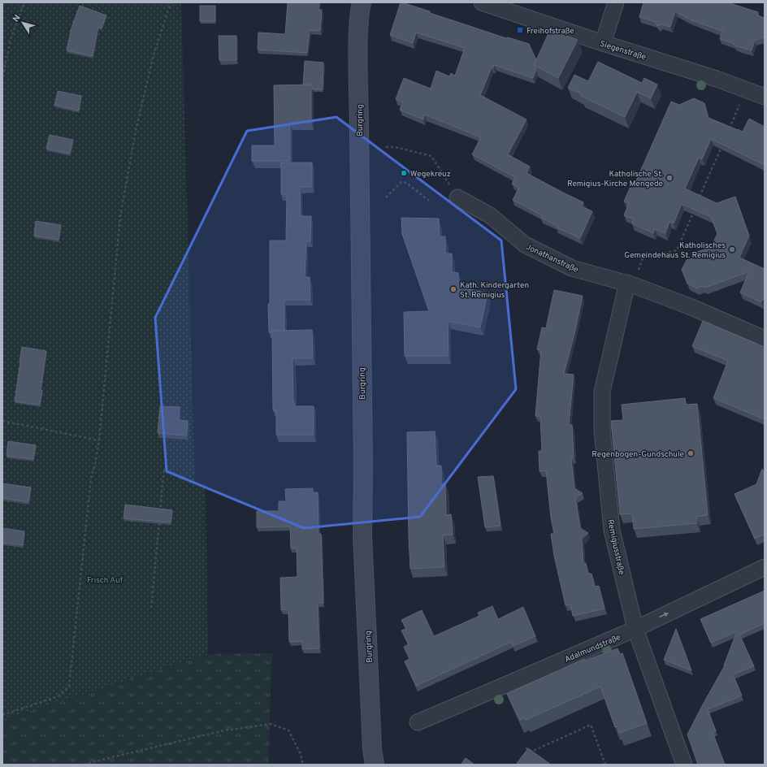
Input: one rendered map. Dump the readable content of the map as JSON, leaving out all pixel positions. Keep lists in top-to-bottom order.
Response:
{
  "streets": {
    "main road": ["Burgring"],
    "street": [
      "Siegenstraße",
      "Jonathanstraße",
      "Remigiusstraße",
      "Adalmundstraße"
    ]
  },
  "crossings": [
    ["Jonathanstraße", "Remigiusstraße"],
    ["Remigiusstraße", "Adalmundstraße"]
  ],
  "one_way": ["Adalmundstraße"],
  "parks": ["Frisch Auf"],
  "places": {
    "transit": ["Freihofstraße"],
    "other": [
      "Wegekreuz",
      "Katholische St. Remigius-Kirche Mengede",
      "Katholisches Gemeindehaus St. Remigius",
      "Kath. Kindergarten St. Remigius",
      "Regenbogen-Gundschule"
    ]
  },
  "north": "top left"
}
